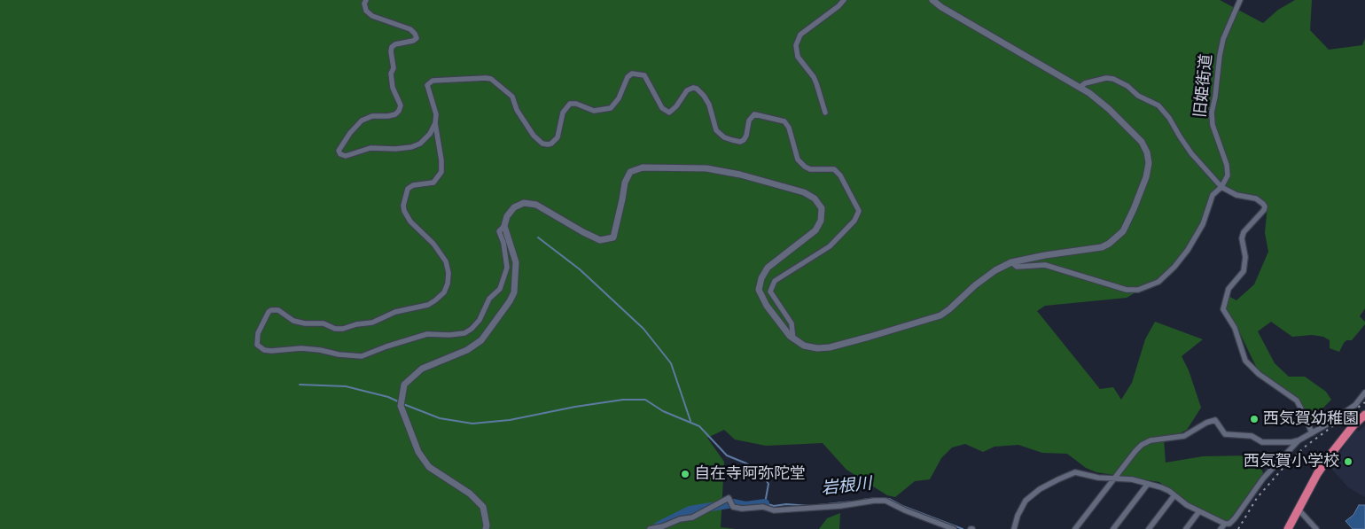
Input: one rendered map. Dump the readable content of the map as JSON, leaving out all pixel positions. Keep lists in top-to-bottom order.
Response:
{
  "streets": {
    "street": ["旧姫街道"]
  },
  "water": ["岩根川"],
  "places": ["西気賀幼稚園", "西気賀小学校", "自在寺阿弥陀堂"]
}
